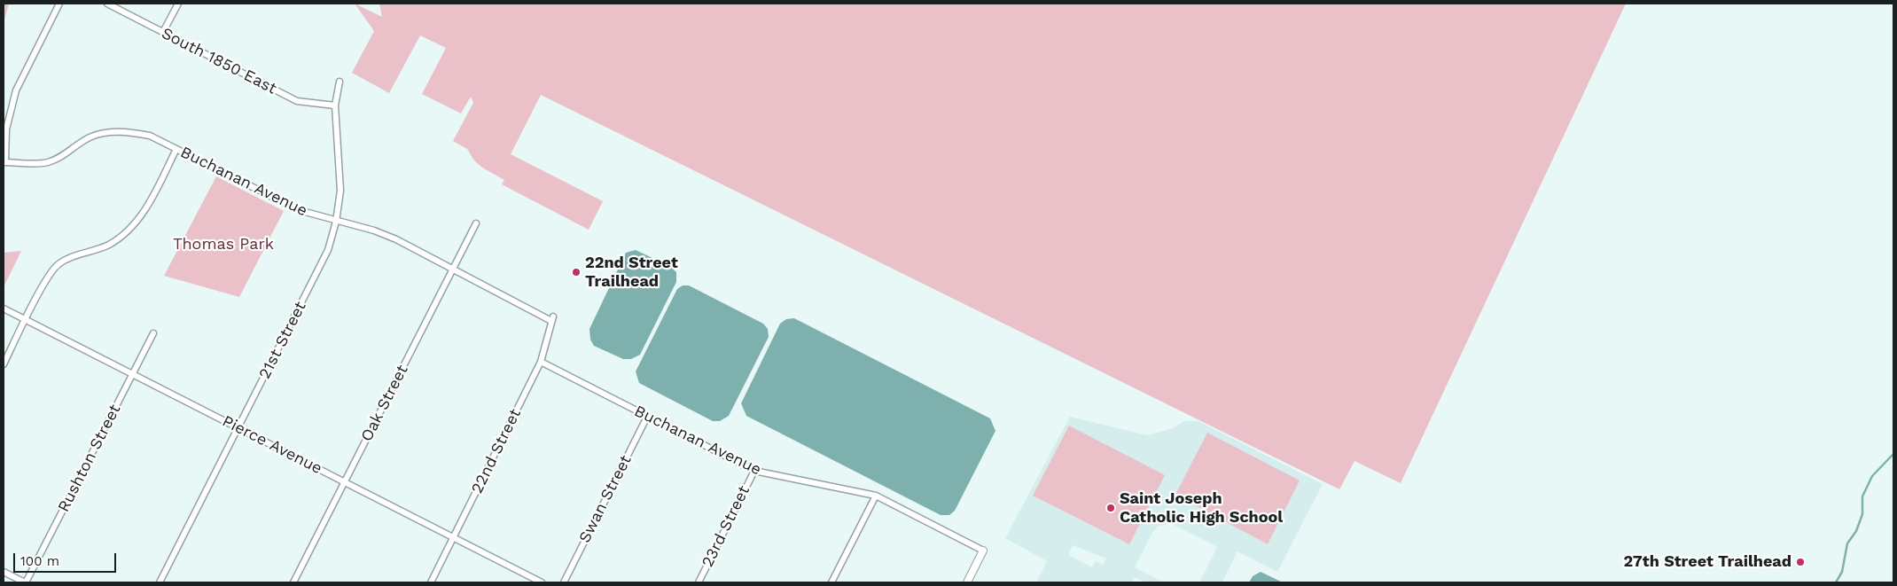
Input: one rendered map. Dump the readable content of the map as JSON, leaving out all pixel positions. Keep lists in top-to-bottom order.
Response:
{
  "streets": {
    "street": [
      "South 1850 East",
      "Buchanan Avenue",
      "21st Street",
      "Oak Street",
      "Pierce Avenue",
      "22nd Street",
      "Rushton Street",
      "Swan Street",
      "23rd Street"
    ]
  },
  "crossings": [
    ["South 1850 East", "21st Street"],
    ["Buchanan Avenue", "21st Street"],
    ["Buchanan Avenue", "Oak Street"],
    ["Buchanan Avenue", "22nd Street"],
    ["Buchanan Avenue", "Swan Street"],
    ["Buchanan Avenue", "23rd Street"],
    ["21st Street", "Pierce Avenue"],
    ["Oak Street", "Pierce Avenue"],
    ["Pierce Avenue", "22nd Street"],
    ["Pierce Avenue", "Rushton Street"]
  ],
  "parks": ["Thomas Park"],
  "places": ["22nd Street Trailhead", "Saint Joseph Catholic High School", "27th Street Trailhead"],
  "scale_bar": "100 m"
}
